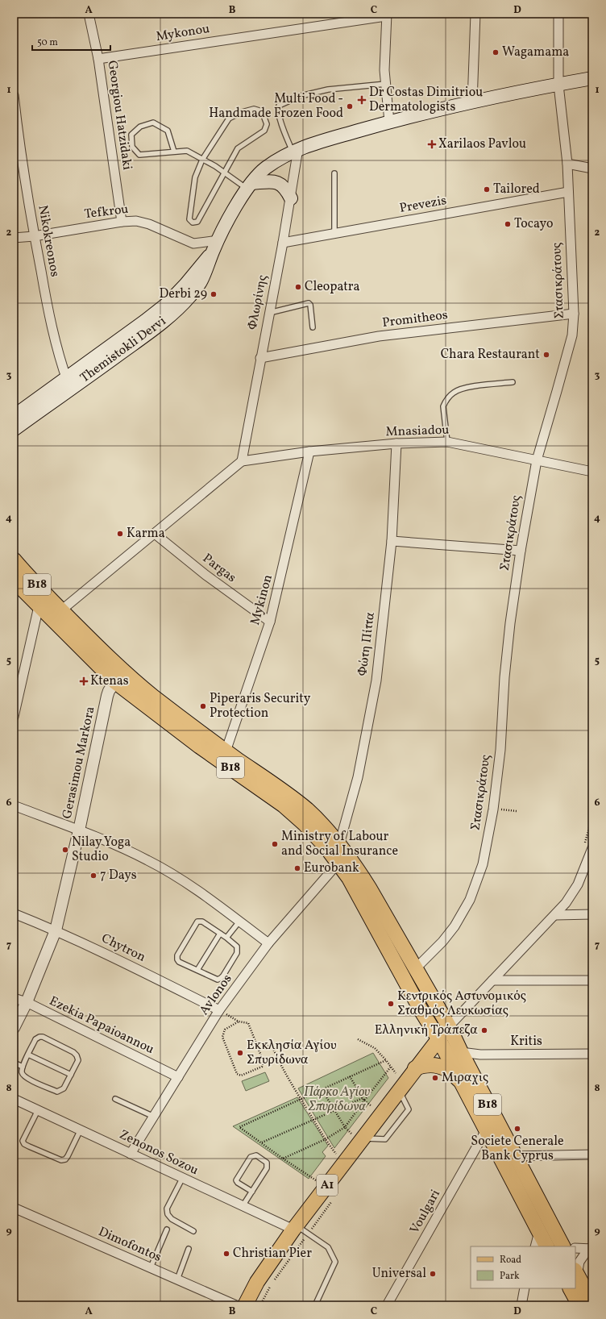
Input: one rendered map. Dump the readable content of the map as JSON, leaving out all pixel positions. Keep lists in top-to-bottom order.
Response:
{
  "streets": {
    "main road": ["Themistokli Dervi", "B18", "A1"],
    "street": [
      "Mykonou",
      "Georgiou Hatzidaki",
      "Prevezis",
      "Tefkrou",
      "Nikokreonos",
      "Στασικράτους",
      "Φλωρίνης",
      "Promitheos",
      "Mnasiadou",
      "Pargas",
      "Mykinon",
      "Φώτη Πίττα",
      "Gerasimou Markora",
      "Chytron",
      "Avlonos",
      "Ezekia Papaioannou",
      "Kritis",
      "Zenonos Sozou",
      "Voulgari",
      "Dimofontos"
    ]
  },
  "crossings": [
    ["Mykonou", "Georgiou Hatzidaki"],
    ["Georgiou Hatzidaki", "Tefkrou"],
    ["Prevezis", "Στασικράτους"],
    ["Prevezis", "Φλωρίνης"],
    ["Tefkrou", "Nikokreonos"],
    ["Tefkrou", "Themistokli Dervi"],
    ["Nikokreonos", "Themistokli Dervi"],
    ["Στασικράτους", "Promitheos"],
    ["Στασικράτους", "Themistokli Dervi"],
    ["Στασικράτους", "Mnasiadou"],
    ["Στασικράτους", "B18"],
    ["Φλωρίνης", "Promitheos"],
    ["Φλωρίνης", "Themistokli Dervi"],
    ["Φλωρίνης", "Mnasiadou"],
    ["Mnasiadou", "Mykinon"],
    ["Mnasiadou", "Φώτη Πίττα"],
    ["Pargas", "Mykinon"],
    ["B18", "Mykinon"],
    ["B18", "Φώτη Πίττα"],
    ["B18", "Gerasimou Markora"],
    ["B18", "Avlonos"],
    ["B18", "Kritis"],
    ["B18", "A1"],
    ["B18", "Voulgari"],
    ["Gerasimou Markora", "Chytron"],
    ["Gerasimou Markora", "Ezekia Papaioannou"],
    ["Chytron", "Avlonos"],
    ["Avlonos", "Ezekia Papaioannou"],
    ["Avlonos", "Zenonos Sozou"],
    ["Zenonos Sozou", "A1"]
  ],
  "parks": ["Πάρκο Αγίου Σπυρίδωνα"],
  "places": {
    "other": [
      "Wagamama",
      "Multi Food - Handmade Frozen Food",
      "Tailored",
      "Tocayo",
      "Cleopatra",
      "Derbi 29",
      "Chara Restaurant",
      "Karma",
      "Piperaris Security Protection",
      "Ministry of Labour and Social Insurance",
      "Nilay Yoga Studio",
      "Eurobank",
      "7 Days",
      "Κεντρικός Αστυνομικός Σταθμός Λευκωσίας",
      "Ελληνική Τράπεζα",
      "Εκκλησία Αγίου Σπυρίδωνα",
      "Μιραχις",
      "Societe Cenerale Bank Cyprus",
      "Christian Pier",
      "Universal"
    ],
    "health": ["Dr Costas Dimitriou Dermatologists", "Xarilaos Pavlou", "Ktenas"]
  },
  "legend": ["Road", "Park"],
  "scale_bar": "50 m",
  "grid": {
    "columns": [
      "A",
      "B",
      "C",
      "D"
    ],
    "rows": [
      "1",
      "2",
      "3",
      "4",
      "5",
      "6",
      "7",
      "8",
      "9"
    ]
  }
}
